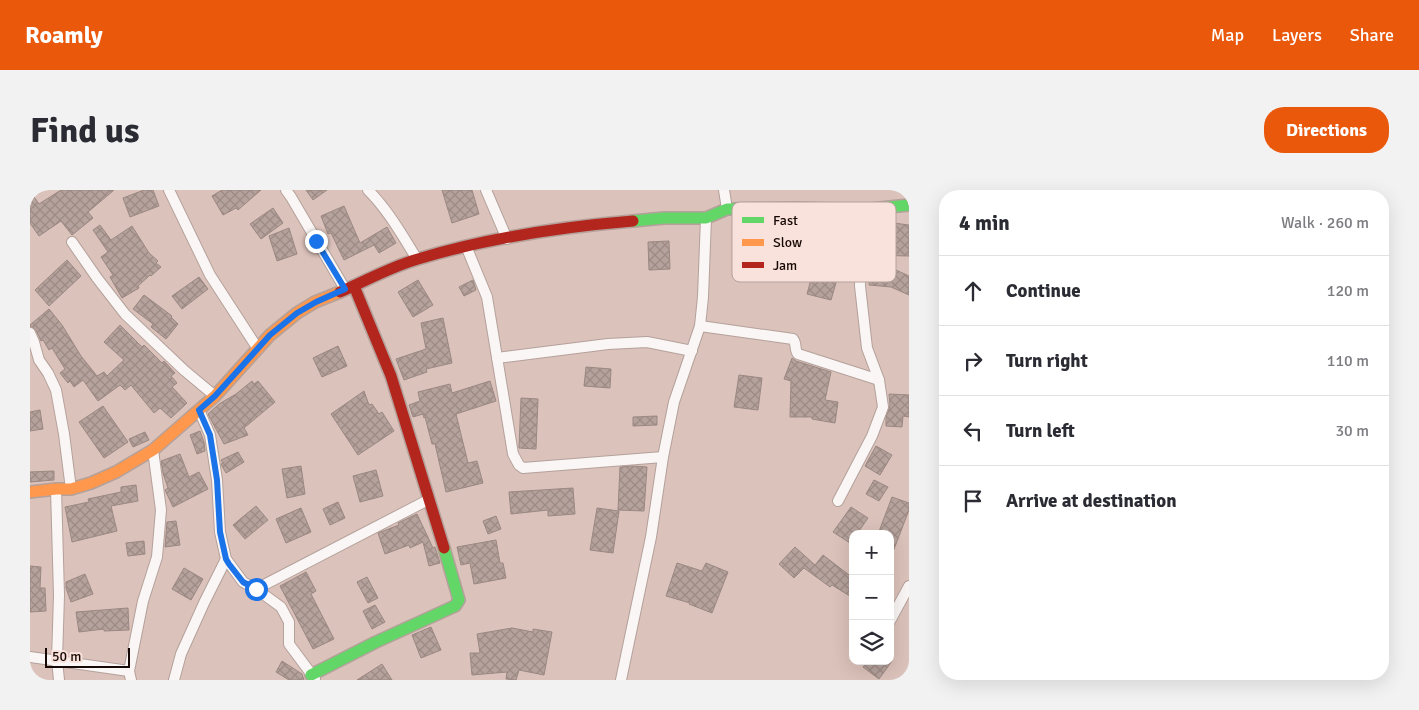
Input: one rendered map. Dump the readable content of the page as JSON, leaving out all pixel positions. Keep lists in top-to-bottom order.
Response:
{
  "legend": ["Fast", "Slow", "Jam"],
  "scale_bar": "50 m",
  "page": {
    "header": "Roamly",
    "nav": ["Map", "Layers", "Share"],
    "buttons": "Directions",
    "title": "Find us",
    "heading": ["4 min", "Walk · 260 m"],
    "list": [
      ["Continue", "120 m"],
      ["Turn right", "110 m"],
      ["Turn left", "30 m"],
      "Arrive at destination"
    ],
    "map_buttons": ["+", "−"],
    "scale": "50 m"
  }
}
